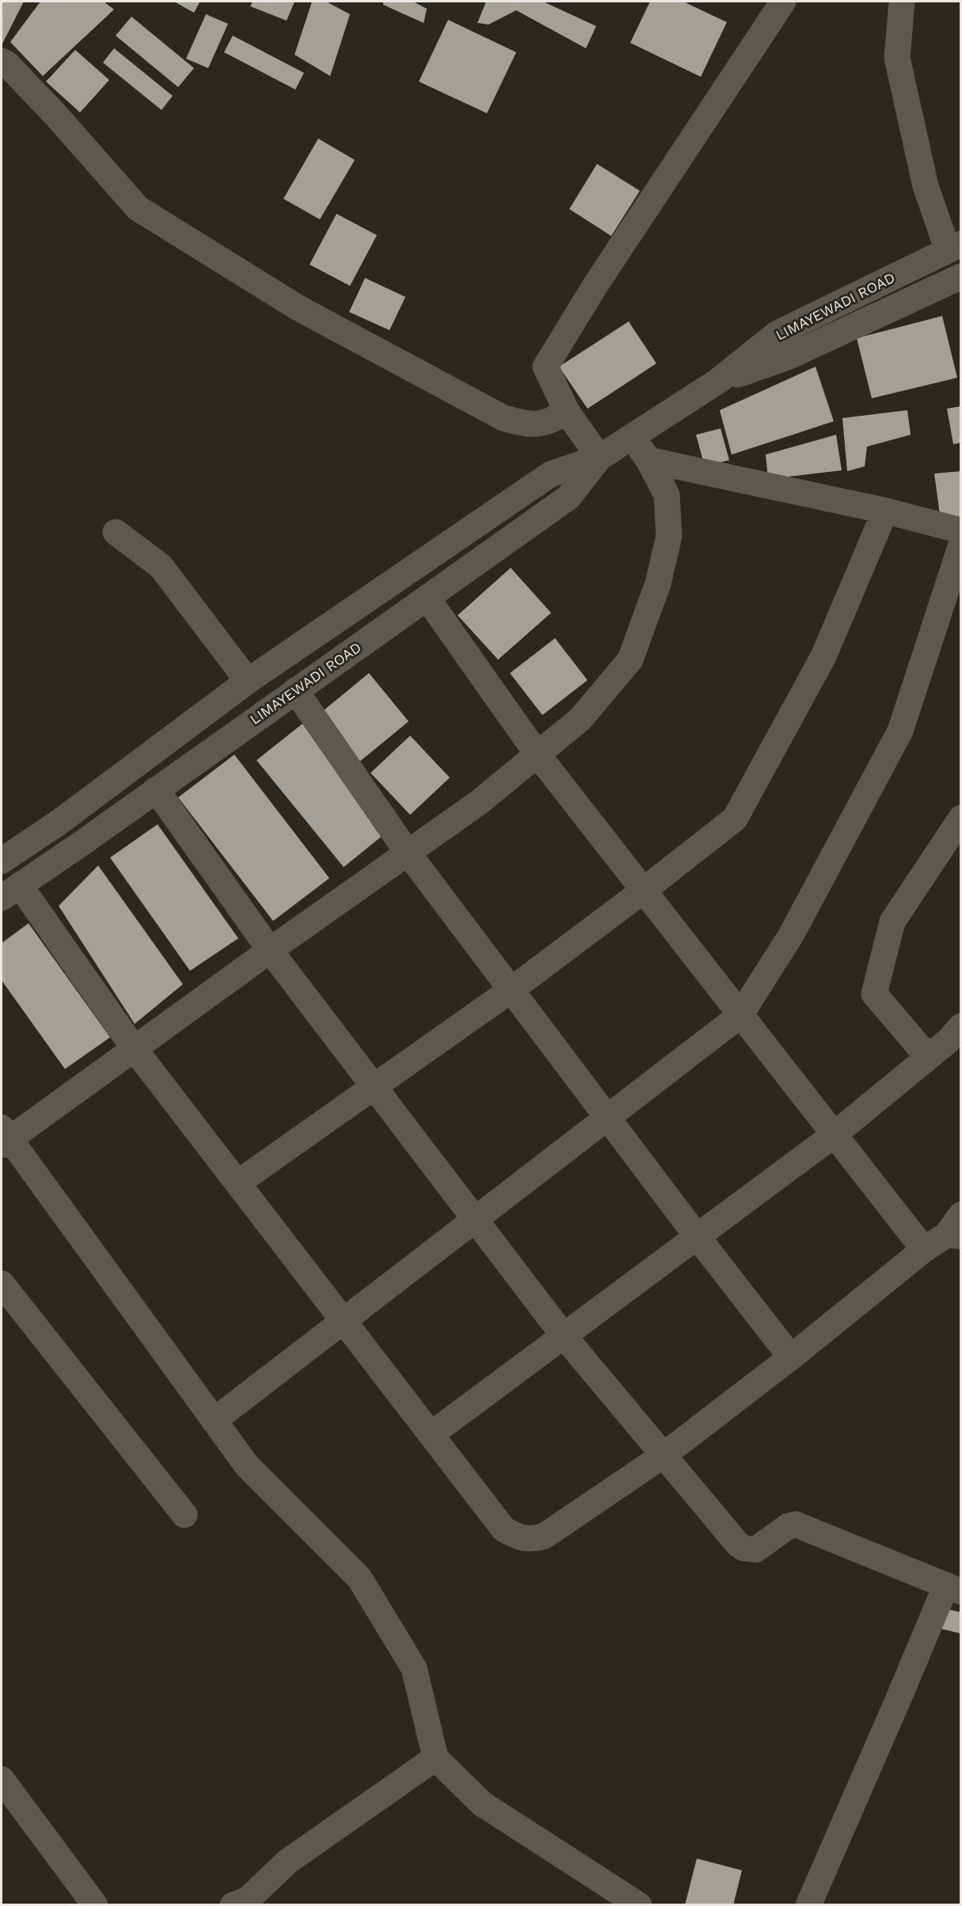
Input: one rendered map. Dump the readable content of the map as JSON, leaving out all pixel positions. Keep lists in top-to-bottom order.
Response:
{
  "streets": {
    "street": ["LIMAYEWADI ROAD"]
  }
}
